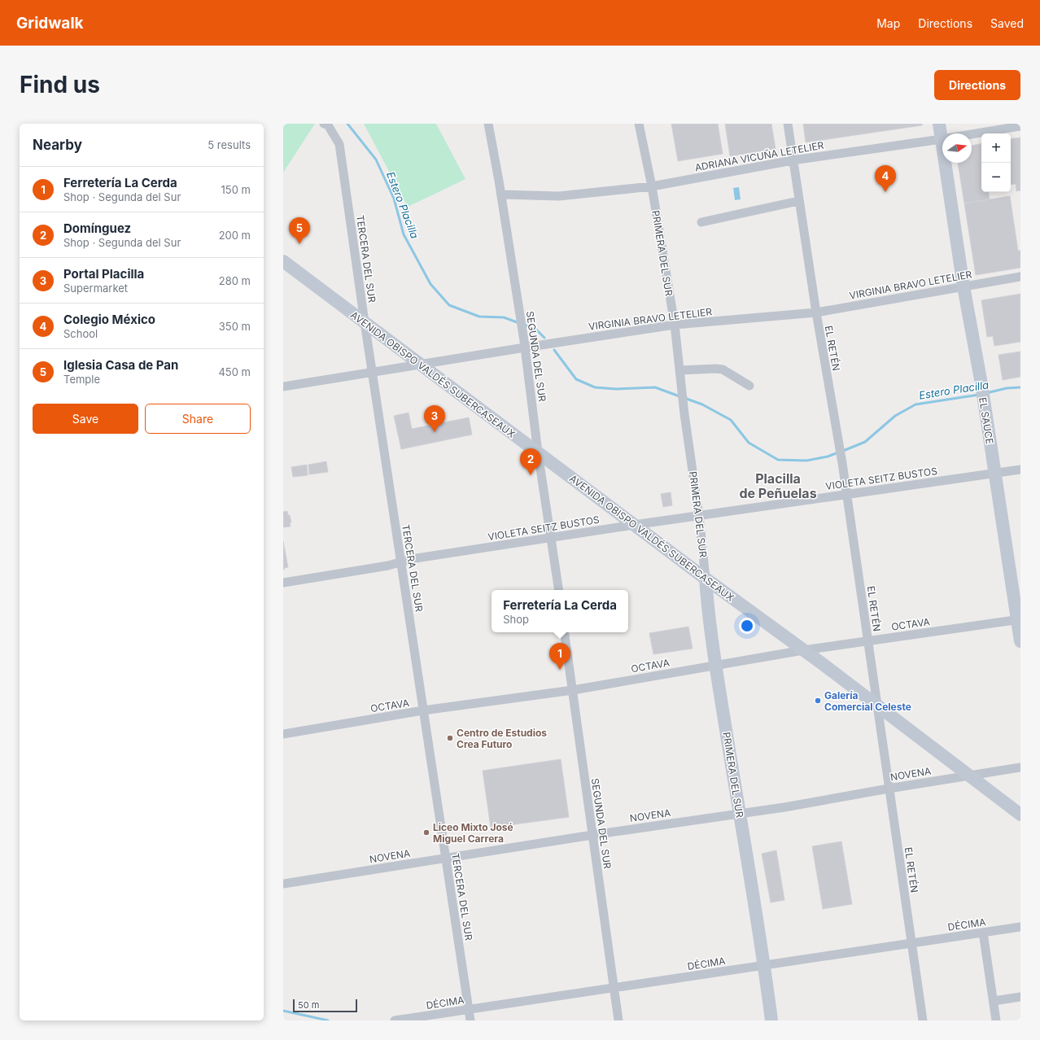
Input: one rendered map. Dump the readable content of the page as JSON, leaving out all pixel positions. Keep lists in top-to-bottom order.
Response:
{
  "streets": {
    "main road": ["PRIMERA DEL SUR", "AVENIDA OBISPO VALDÉS SUBERCASEAUX", "EL SAUCE"],
    "street": [
      "ADRIANA VICUÑA LETELIER",
      "TERCERA DEL SUR",
      "VIRGINIA BRAVO LETELIER",
      "EL RETÉN",
      "SEGUNDA DEL SUR",
      "VIOLETA SEITZ BUSTOS",
      "OCTAVA",
      "NOVENA",
      "DÉCIMA"
    ]
  },
  "crossings": [
    ["ADRIANA VICUÑA LETELIER", "PRIMERA DEL SUR"],
    ["ADRIANA VICUÑA LETELIER", "EL RETÉN"],
    ["ADRIANA VICUÑA LETELIER", "SEGUNDA DEL SUR"],
    ["ADRIANA VICUÑA LETELIER", "EL SAUCE"],
    ["PRIMERA DEL SUR", "VIRGINIA BRAVO LETELIER"],
    ["PRIMERA DEL SUR", "AVENIDA OBISPO VALDÉS SUBERCASEAUX"],
    ["PRIMERA DEL SUR", "VIOLETA SEITZ BUSTOS"],
    ["PRIMERA DEL SUR", "OCTAVA"],
    ["PRIMERA DEL SUR", "NOVENA"],
    ["PRIMERA DEL SUR", "DÉCIMA"],
    ["TERCERA DEL SUR", "VIRGINIA BRAVO LETELIER"],
    ["TERCERA DEL SUR", "AVENIDA OBISPO VALDÉS SUBERCASEAUX"],
    ["TERCERA DEL SUR", "VIOLETA SEITZ BUSTOS"],
    ["TERCERA DEL SUR", "OCTAVA"],
    ["TERCERA DEL SUR", "NOVENA"],
    ["TERCERA DEL SUR", "DÉCIMA"],
    ["VIRGINIA BRAVO LETELIER", "EL RETÉN"],
    ["VIRGINIA BRAVO LETELIER", "SEGUNDA DEL SUR"],
    ["VIRGINIA BRAVO LETELIER", "AVENIDA OBISPO VALDÉS SUBERCASEAUX"],
    ["VIRGINIA BRAVO LETELIER", "EL SAUCE"],
    ["EL RETÉN", "AVENIDA OBISPO VALDÉS SUBERCASEAUX"],
    ["EL RETÉN", "VIOLETA SEITZ BUSTOS"],
    ["EL RETÉN", "OCTAVA"],
    ["EL RETÉN", "NOVENA"],
    ["EL RETÉN", "DÉCIMA"],
    ["SEGUNDA DEL SUR", "AVENIDA OBISPO VALDÉS SUBERCASEAUX"],
    ["SEGUNDA DEL SUR", "VIOLETA SEITZ BUSTOS"],
    ["SEGUNDA DEL SUR", "OCTAVA"],
    ["SEGUNDA DEL SUR", "NOVENA"],
    ["SEGUNDA DEL SUR", "DÉCIMA"],
    ["AVENIDA OBISPO VALDÉS SUBERCASEAUX", "VIOLETA SEITZ BUSTOS"],
    ["AVENIDA OBISPO VALDÉS SUBERCASEAUX", "OCTAVA"],
    ["AVENIDA OBISPO VALDÉS SUBERCASEAUX", "NOVENA"],
    ["EL SAUCE", "VIOLETA SEITZ BUSTOS"],
    ["EL SAUCE", "OCTAVA"]
  ],
  "districts": ["Placilla de Peñuelas"],
  "water": ["Estero Placilla"],
  "places": ["Galería Comercial Celeste", "Centro de Estudios Crea Futuro", "Liceo Mixto José Miguel Carrera"],
  "scale_bar": "50 m",
  "north": "right",
  "page": {
    "header": "Gridwalk",
    "nav": ["Map", "Directions", "Saved"],
    "buttons": [
      "Directions",
      ["Save", "Share"]
    ],
    "title": "Find us",
    "heading": ["Nearby", "5 results"],
    "map_buttons": ["+", "−"],
    "pins": [
      "4",
      "5",
      "3",
      "2",
      "1"
    ],
    "list": [
      {
        "mark": "1",
        "name": "Ferretería La Cerda",
        "note": "Shop · Segunda del Sur",
        "value": "150 m"
      },
      {
        "mark": "2",
        "name": "Domínguez",
        "note": "Shop · Segunda del Sur",
        "value": "200 m"
      },
      {
        "mark": "3",
        "name": "Portal Placilla",
        "note": "Supermarket",
        "value": "280 m"
      },
      {
        "mark": "4",
        "name": "Colegio México",
        "note": "School",
        "value": "350 m"
      },
      {
        "mark": "5",
        "name": "Iglesia Casa de Pan",
        "note": "Temple",
        "value": "450 m"
      }
    ],
    "popup": ["Ferretería La Cerda", "Shop"],
    "scale": "50 m"
  }
}
